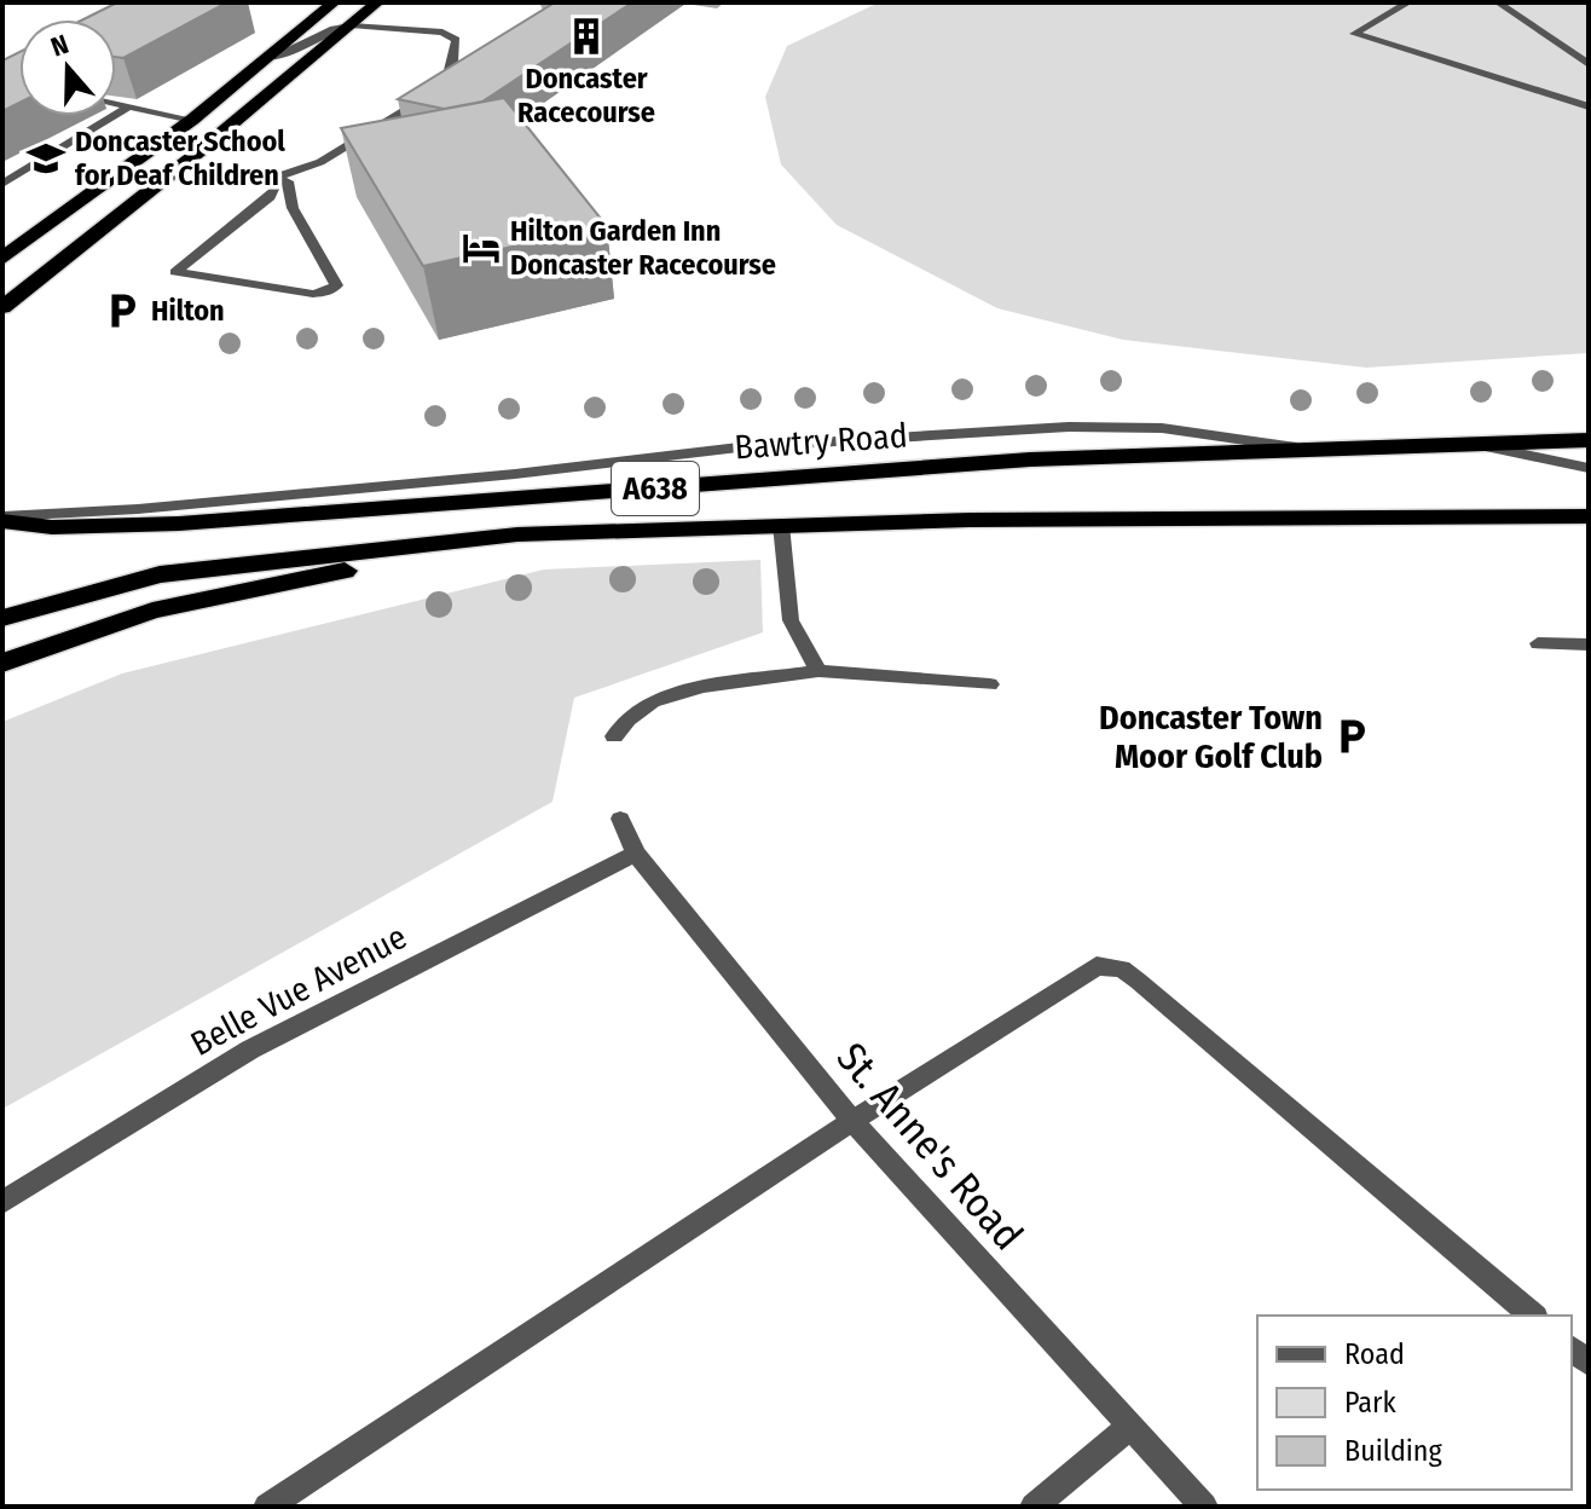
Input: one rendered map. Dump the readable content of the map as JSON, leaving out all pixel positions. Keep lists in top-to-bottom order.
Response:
{
  "streets": {
    "highway": ["Bawtry Road", "A638"],
    "street": ["Belle Vue Avenue", "St. Anne's Road"]
  },
  "crossings": [
    ["Belle Vue Avenue", "St. Anne's Road"]
  ],
  "places": {
    "building": ["Doncaster Racecourse"],
    "school or university": ["Doncaster School for Deaf Children"],
    "hotel": ["Hilton Garden Inn Doncaster Racecourse"],
    "parking": ["Hilton", "Doncaster Town Moor Golf Club"]
  },
  "legend": ["Road", "Park", "Building"],
  "north": "top"
}
